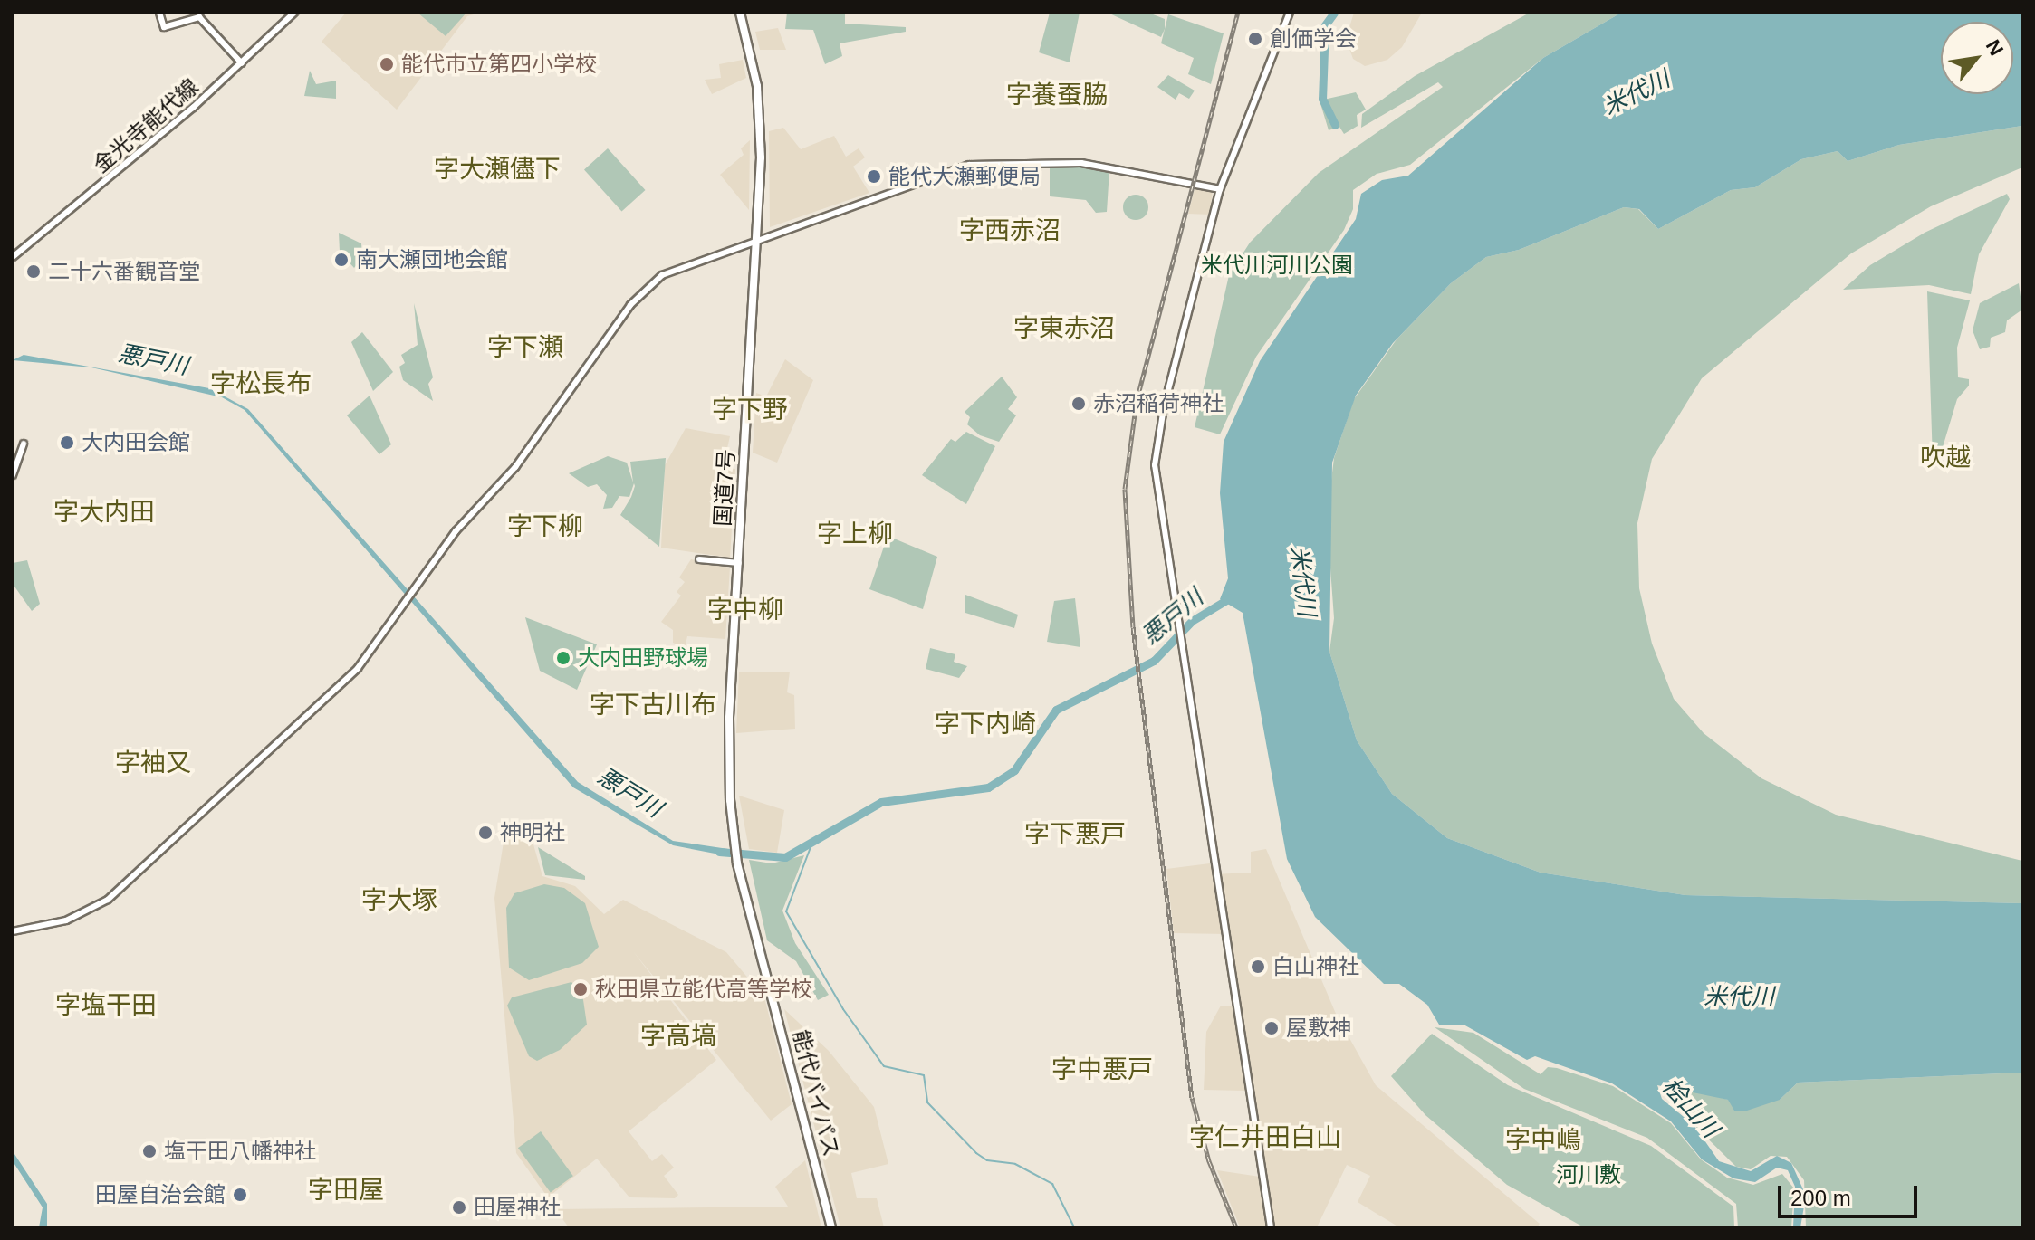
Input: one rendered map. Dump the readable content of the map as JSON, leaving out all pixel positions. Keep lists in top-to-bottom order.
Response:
{
  "streets": {
    "highway": ["国道7号", "能代バイパス"],
    "street": ["金光寺能代線"]
  },
  "crossings": [
    ["国道7号", "能代バイパス"]
  ],
  "districts": [
    "字養蚕脇",
    "字大瀬儘下",
    "字西赤沼",
    "字東赤沼",
    "字下瀬",
    "字松長布",
    "字下野",
    "吹越",
    "字大内田",
    "字下柳",
    "字上柳",
    "字中柳",
    "字下古川布",
    "字下内崎",
    "字袖又",
    "字下悪戸",
    "字大塚",
    "字塩干田",
    "字高塙",
    "字中悪戸",
    "字仁井田白山",
    "字中嶋",
    "字田屋"
  ],
  "water": ["米代川", "悪戸川", "桧山川"],
  "parks": ["米代川河川公園", "河川敷"],
  "places": [
    "創価学会",
    "能代市立第四小学校",
    "能代大瀬郵便局",
    "南大瀬団地会館",
    "二十六番観音堂",
    "赤沼稲荷神社",
    "大内田会館",
    "大内田野球場",
    "神明社",
    "白山神社",
    "秋田県立能代高等学校",
    "屋敷神",
    "塩干田八幡神社",
    "田屋自治会館",
    "田屋神社"
  ],
  "scale_bar": "200 m",
  "north": "top right"
}
